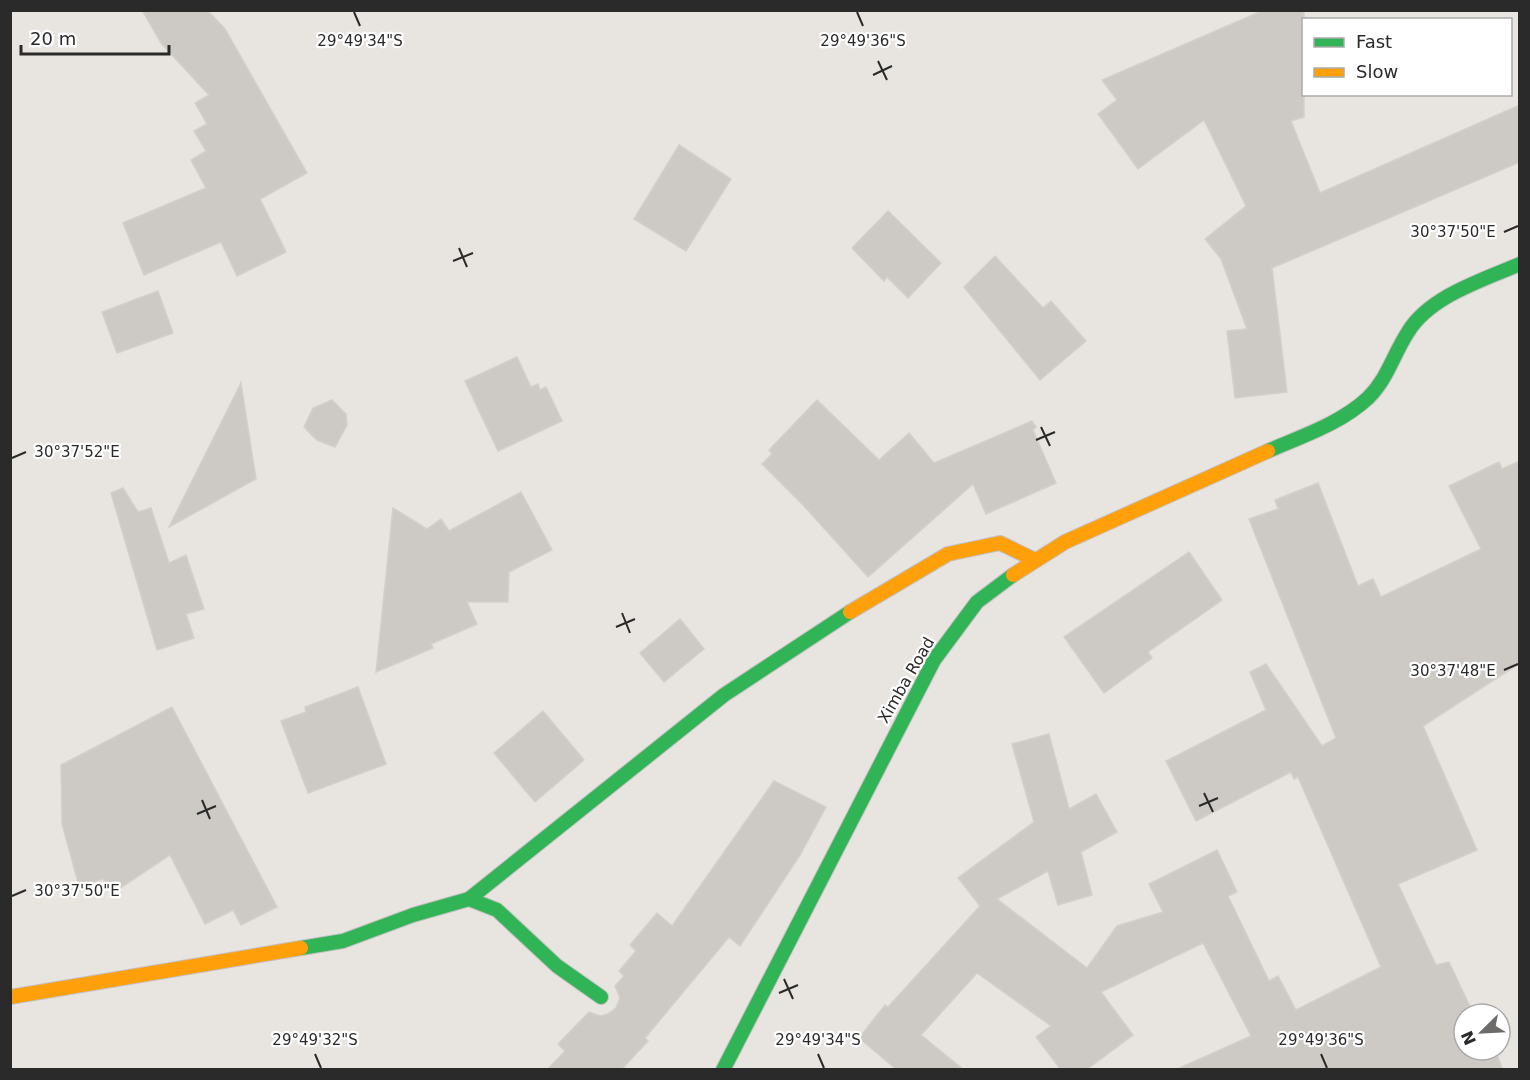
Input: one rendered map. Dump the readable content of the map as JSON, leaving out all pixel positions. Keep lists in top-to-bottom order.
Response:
{
  "streets": {
    "street": ["Ximba Road"]
  },
  "legend": ["Fast", "Slow"],
  "scale_bar": "20 m",
  "north": "bottom left",
  "coordinates": [
    "29°49'34\"S",
    "29°49'36\"S",
    "30°37'50\"E",
    "30°37'52\"E",
    "30°37'48\"E",
    "29°49'32\"S"
  ]
}
